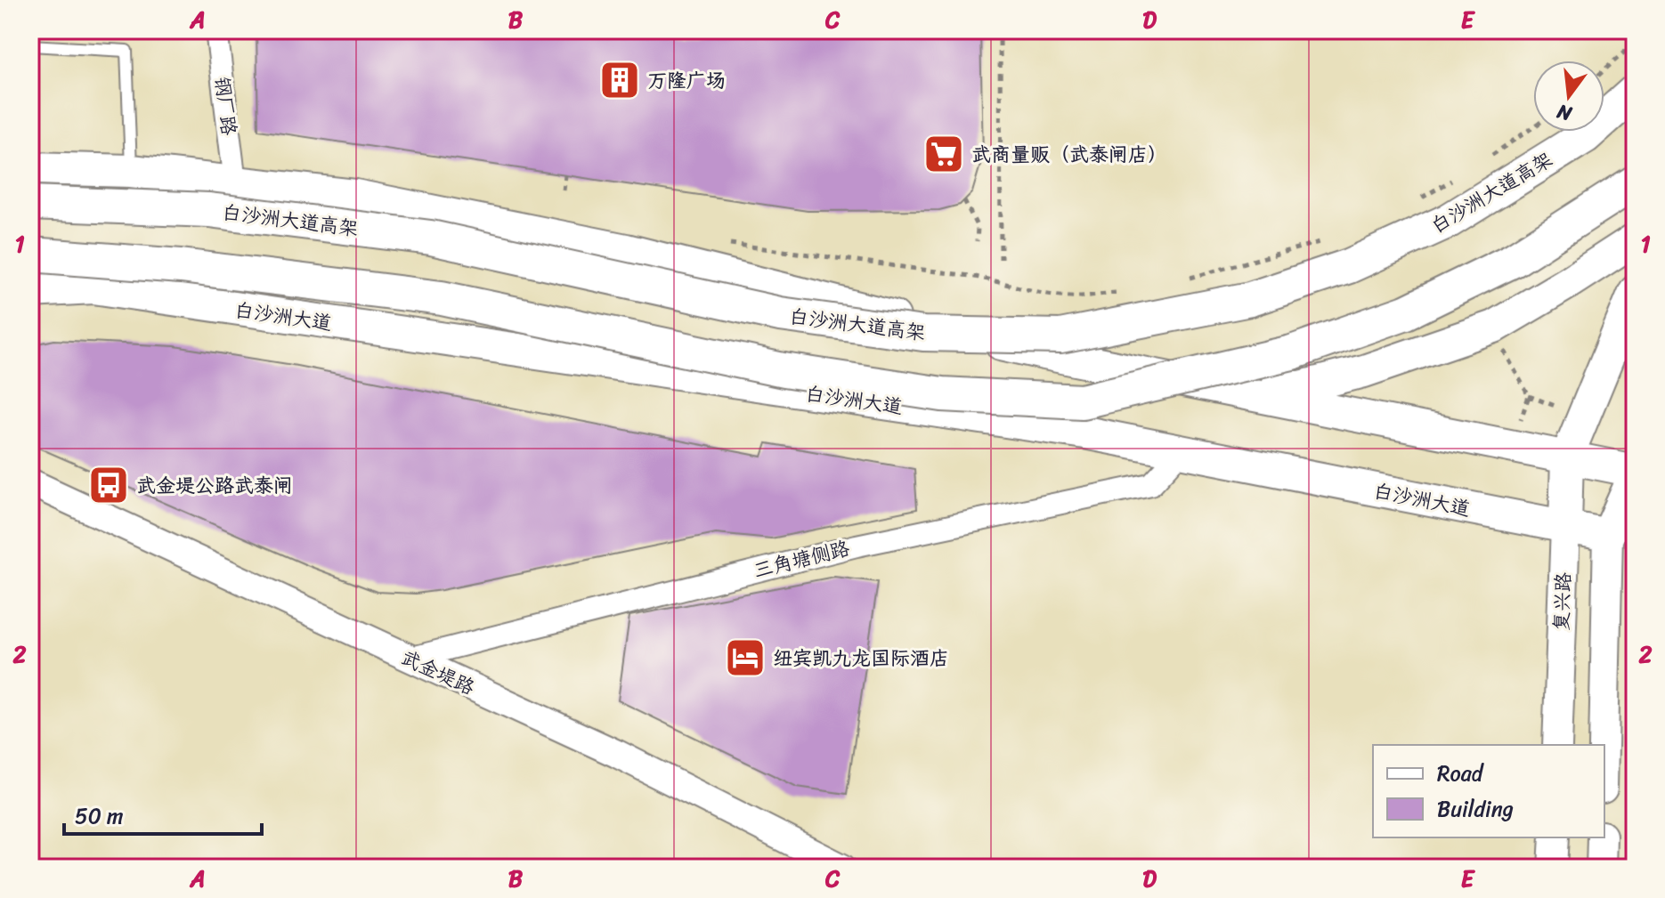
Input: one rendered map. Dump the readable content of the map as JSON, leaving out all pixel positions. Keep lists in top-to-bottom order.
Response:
{
  "streets": {
    "highway": ["白沙洲大道高架"],
    "main road": ["白沙洲大道", "复兴路"],
    "street": ["钢厂路", "三角塘侧路", "武金堤路"]
  },
  "crossings": [
    ["白沙洲大道", "三角塘侧路"],
    ["白沙洲大道", "复兴路"],
    ["三角塘侧路", "武金堤路"]
  ],
  "places": {
    "building": ["万隆广场"],
    "supermarket": ["武商量贩（武泰闸店）"],
    "bus stop": ["武金堤公路武泰闸"],
    "hotel": ["纽宾凯九龙国际酒店"]
  },
  "legend": ["Road", "Building"],
  "scale_bar": "50 m",
  "north": "bottom",
  "grid": {
    "columns": [
      "A",
      "B",
      "C",
      "D",
      "E"
    ],
    "rows": ["1", "2"]
  }
}
